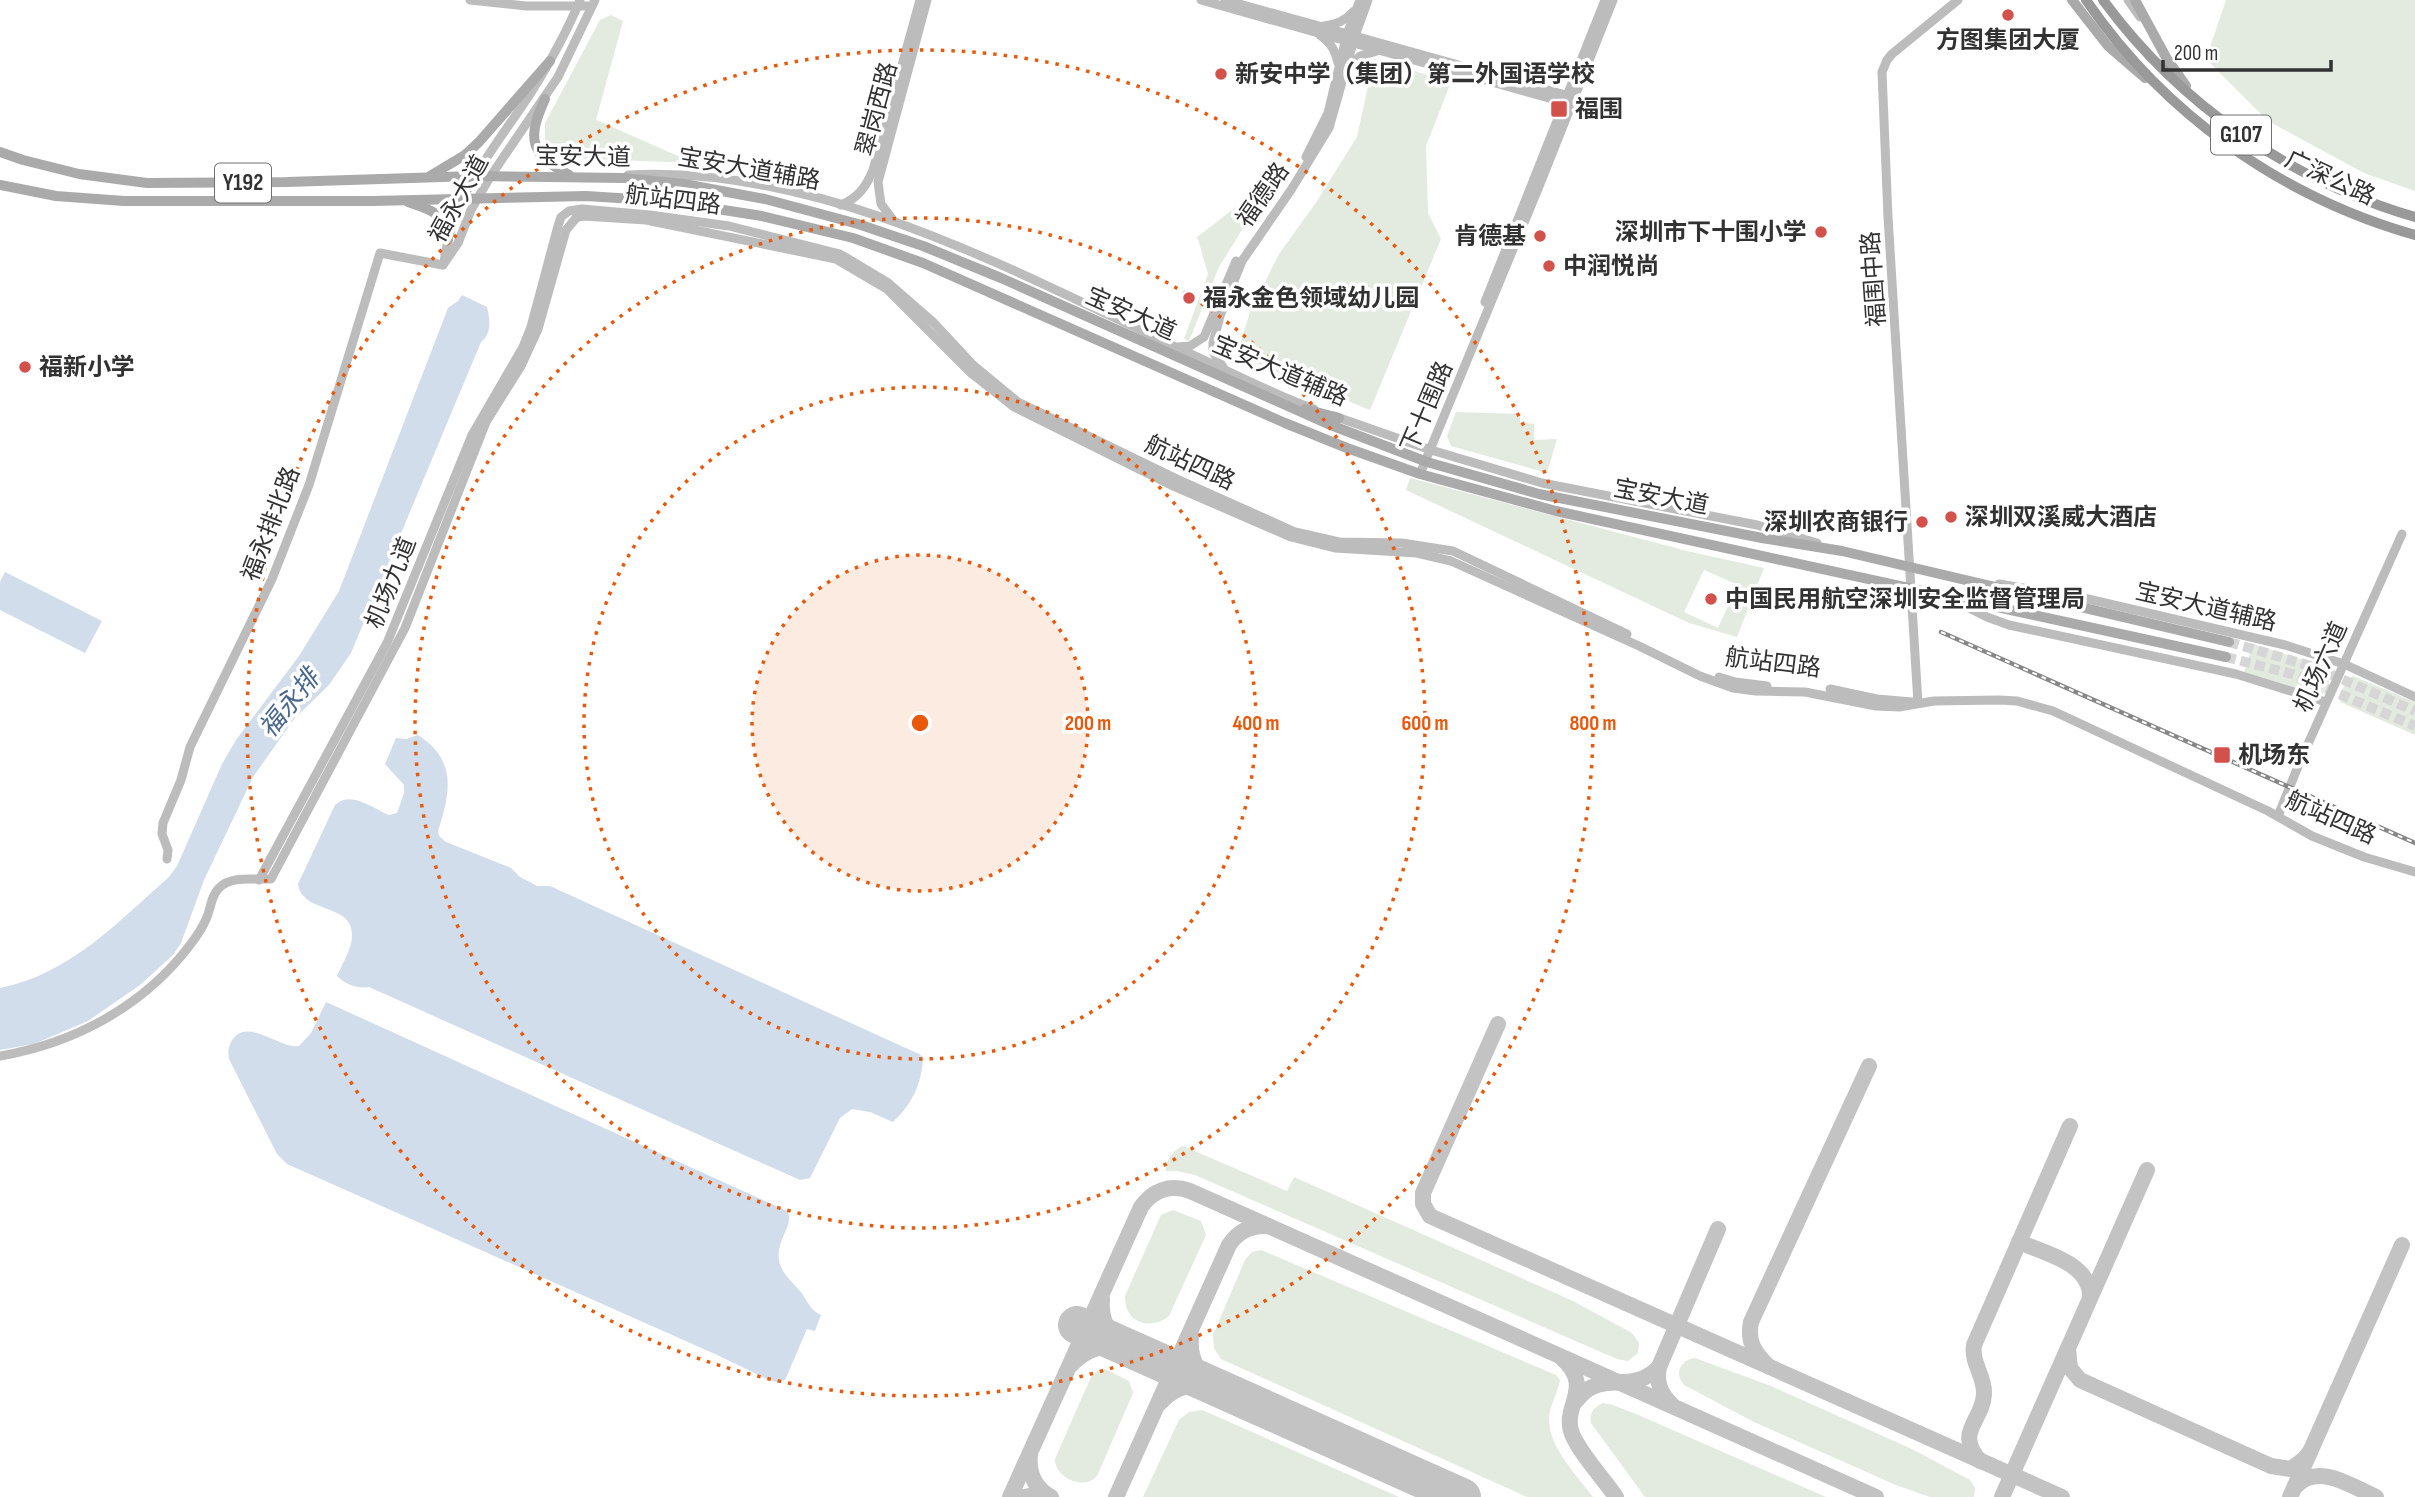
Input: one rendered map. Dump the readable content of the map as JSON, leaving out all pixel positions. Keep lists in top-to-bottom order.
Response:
{
  "streets": {
    "highway": ["G107", "广深公路"],
    "main road": ["宝安大道", "Y192"],
    "street": [
      "翠岗西路",
      "宝安大道辅路",
      "福德路",
      "福永大道",
      "航站四路",
      "福围中路",
      "下十围路",
      "福永排北路",
      "机场九道",
      "机场六道"
    ]
  },
  "crossings": [
    ["翠岗西路", "宝安大道辅路"],
    ["宝安大道", "宝安大道辅路"],
    ["宝安大道", "福永大道"],
    ["宝安大道", "福围中路"],
    ["宝安大道", "下十围路"],
    ["宝安大道辅路", "福德路"],
    ["宝安大道辅路", "下十围路"],
    ["宝安大道辅路", "机场六道"],
    ["福永大道", "福永排北路"],
    ["航站四路", "福围中路"],
    ["航站四路", "机场九道"],
    ["航站四路", "机场六道"]
  ],
  "water": ["福永排"],
  "places": {
    "other": [
      "方图集团大厦",
      "新安中学（集团）第二外国语学校",
      "深圳市下十围小学",
      "肯德基",
      "中润悦尚",
      "福永金色领域幼儿园",
      "福新小学",
      "深圳双溪威大酒店",
      "深圳农商银行",
      "中国民用航空深圳安全监督管理局"
    ],
    "transit": ["福围", "机场东"]
  },
  "scale_bar": "200 m",
  "rings": [
    "200 m",
    "400 m",
    "600 m",
    "800 m"
  ]
}
